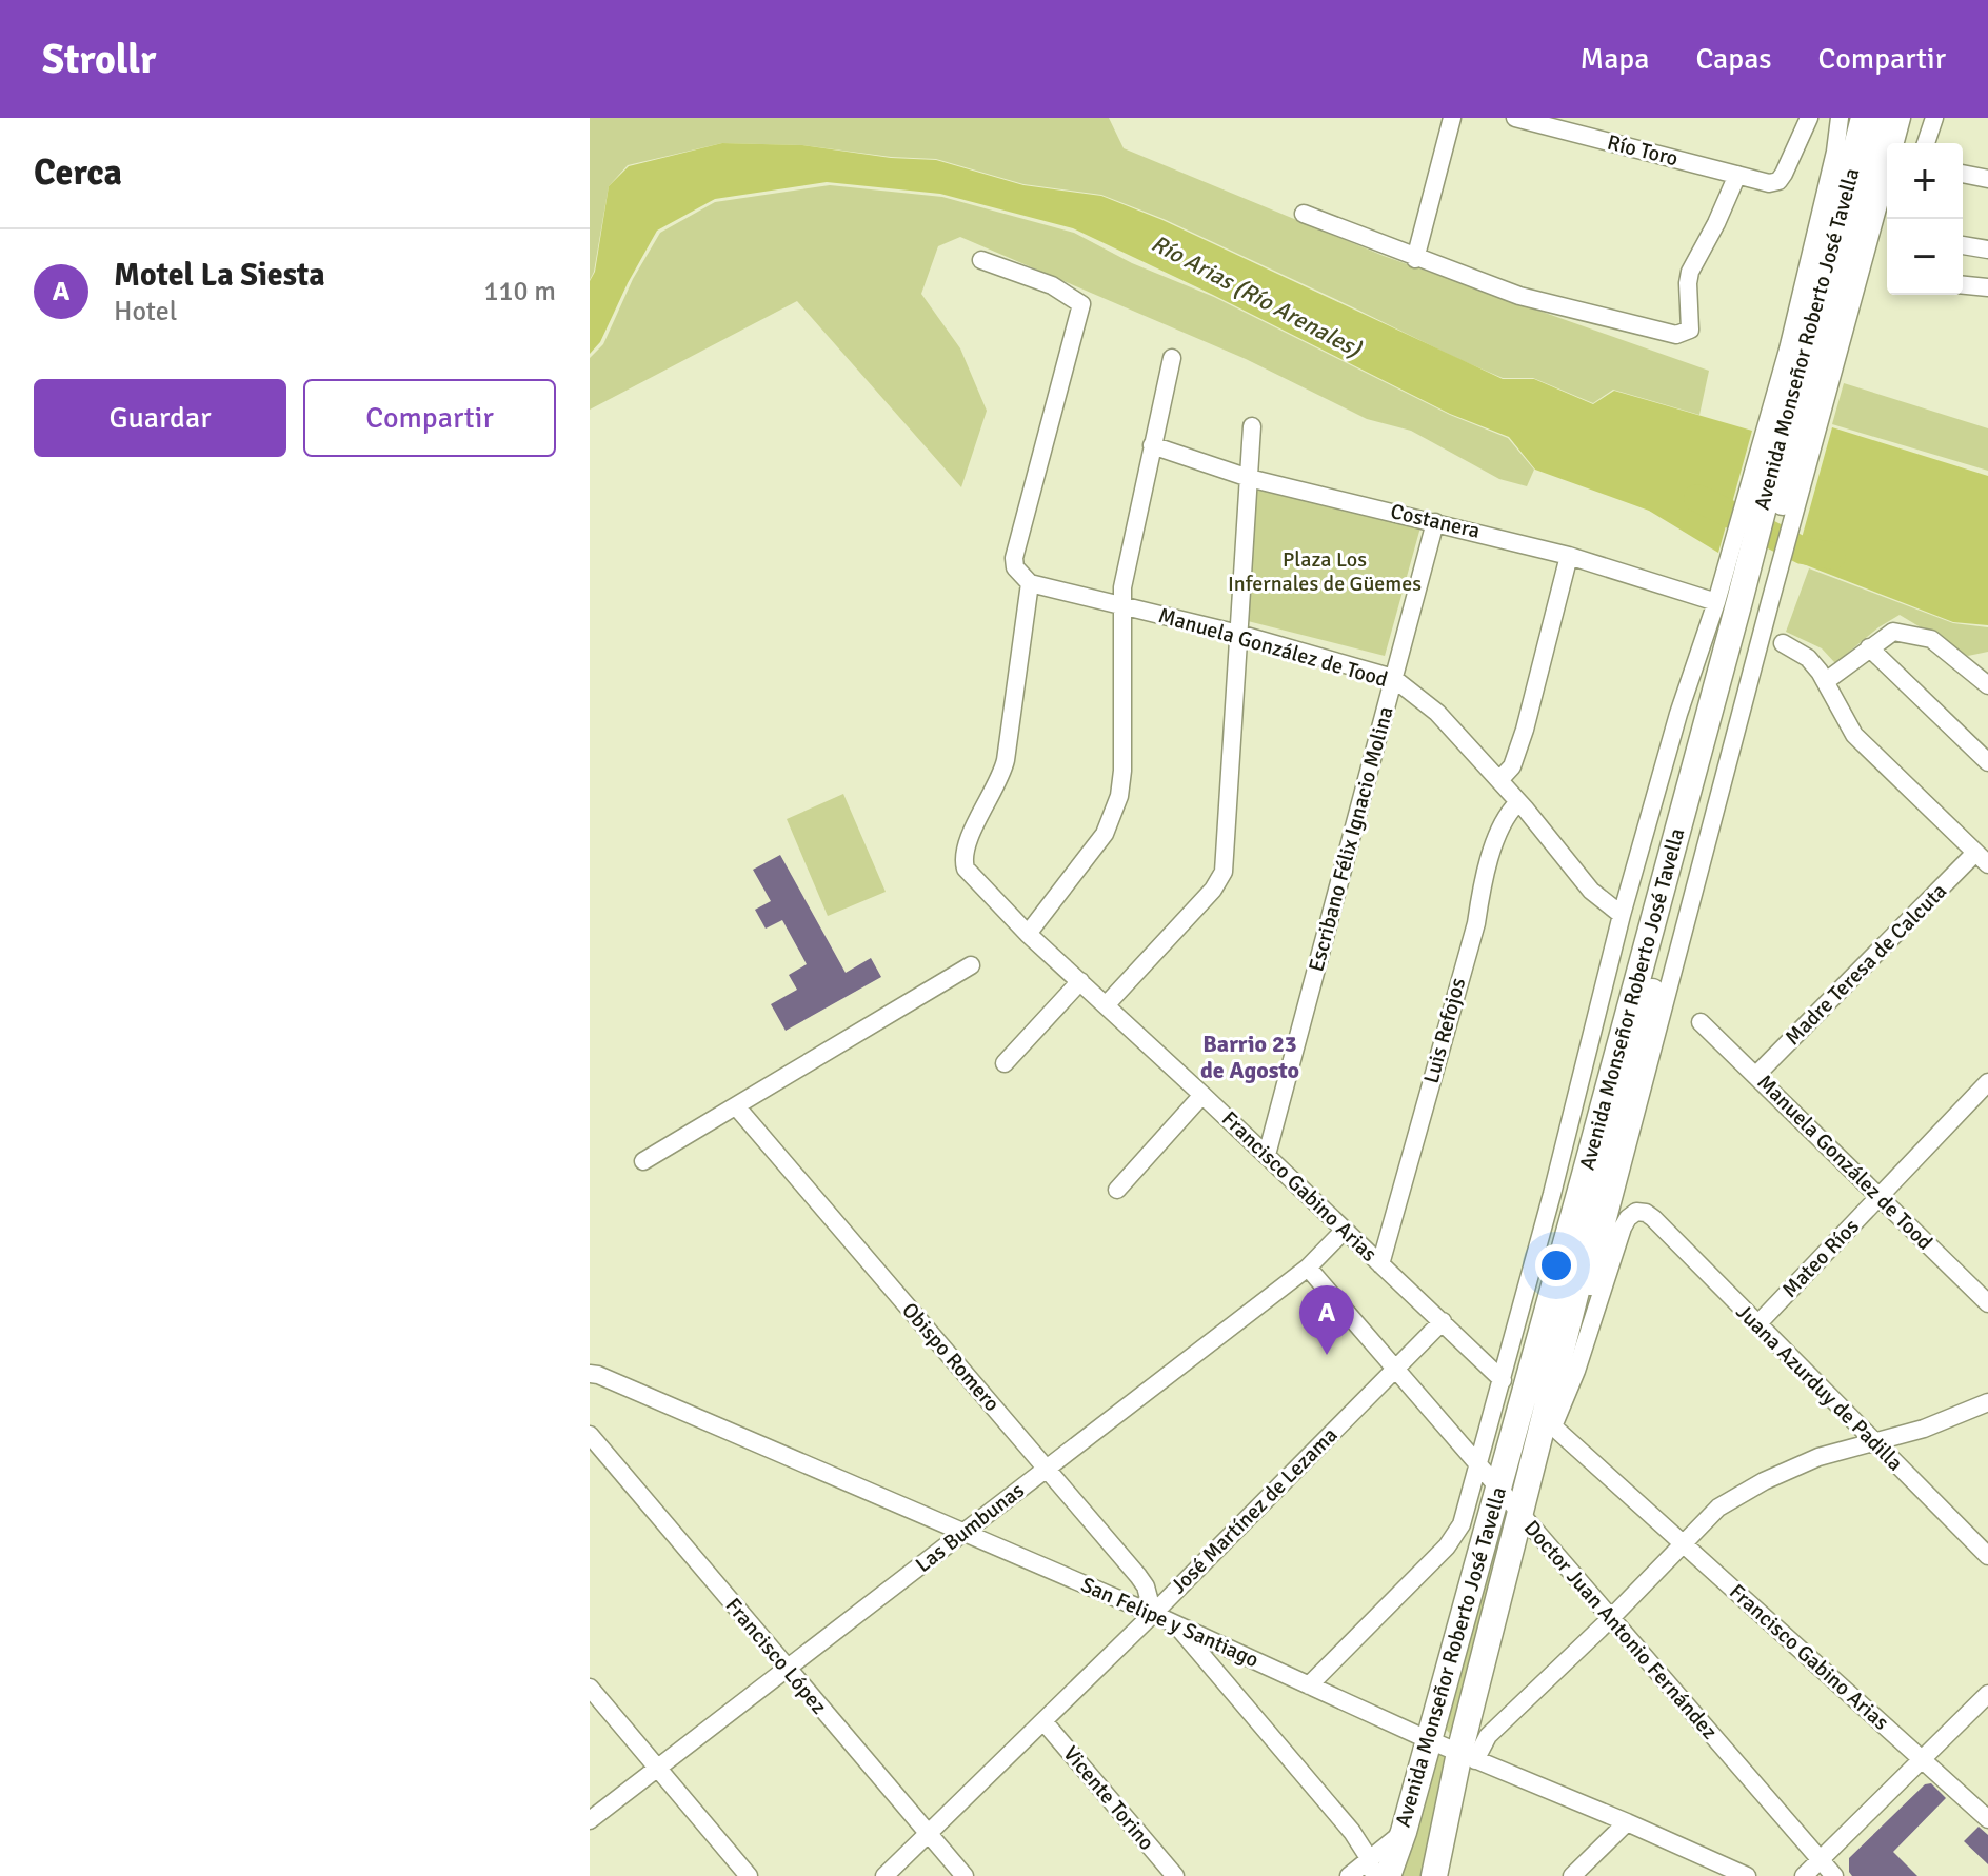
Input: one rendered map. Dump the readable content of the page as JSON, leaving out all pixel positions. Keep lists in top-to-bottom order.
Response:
{
  "streets": {
    "highway": ["Avenida Monseñor Roberto José Tavella"],
    "street": [
      "Río Toro",
      "Costanera",
      "Manuela González de Tood",
      "Escribano Félix Ignacio Molina",
      "Madre Teresa de Calcuta",
      "Luis Refojos",
      "Francisco Gabino Arias",
      "Mateo Ríos",
      "Obispo Romero",
      "Juana Azurduy de Padilla",
      "José Martínez de Lezama",
      "Las Bumbunas",
      "San Felipe y Santiago",
      "Doctor Juan Antonio Fernández",
      "Francisco López",
      "Vicente Torino"
    ]
  },
  "crossings": [
    ["Avenida Monseñor Roberto José Tavella", "Costanera"],
    ["Avenida Monseñor Roberto José Tavella", "San Felipe y Santiago"],
    ["Avenida Monseñor Roberto José Tavella", "Doctor Juan Antonio Fernández"],
    ["Costanera", "Escribano Félix Ignacio Molina"],
    ["Manuela González de Tood", "Escribano Félix Ignacio Molina"],
    ["Manuela González de Tood", "Madre Teresa de Calcuta"],
    ["Manuela González de Tood", "Luis Refojos"],
    ["Manuela González de Tood", "Francisco Gabino Arias"],
    ["Manuela González de Tood", "Mateo Ríos"],
    ["Escribano Félix Ignacio Molina", "Francisco Gabino Arias"],
    ["Luis Refojos", "Francisco Gabino Arias"],
    ["Francisco Gabino Arias", "Juana Azurduy de Padilla"],
    ["Francisco Gabino Arias", "José Martínez de Lezama"],
    ["Francisco Gabino Arias", "Las Bumbunas"],
    ["Mateo Ríos", "Juana Azurduy de Padilla"],
    ["Obispo Romero", "José Martínez de Lezama"],
    ["Obispo Romero", "Las Bumbunas"],
    ["Obispo Romero", "San Felipe y Santiago"],
    ["José Martínez de Lezama", "San Felipe y Santiago"],
    ["José Martínez de Lezama", "Doctor Juan Antonio Fernández"],
    ["José Martínez de Lezama", "Francisco López"],
    ["José Martínez de Lezama", "Vicente Torino"],
    ["Las Bumbunas", "San Felipe y Santiago"],
    ["Las Bumbunas", "Doctor Juan Antonio Fernández"],
    ["Las Bumbunas", "Francisco López"]
  ],
  "districts": ["Barrio 23 de Agosto"],
  "water": ["Río Arias (Río Arenales)"],
  "parks": ["Plaza Los Infernales de Güemes"],
  "page": {
    "header": "Strollr",
    "nav": ["Mapa", "Capas", "Compartir"],
    "heading": "Cerca",
    "map_buttons": ["+", "−"],
    "list": [
      {
        "mark": "A",
        "name": "Motel La Siesta",
        "note": "Hotel",
        "value": "110 m"
      }
    ],
    "buttons": ["Guardar", "Compartir"],
    "pins": "A"
  }
}
